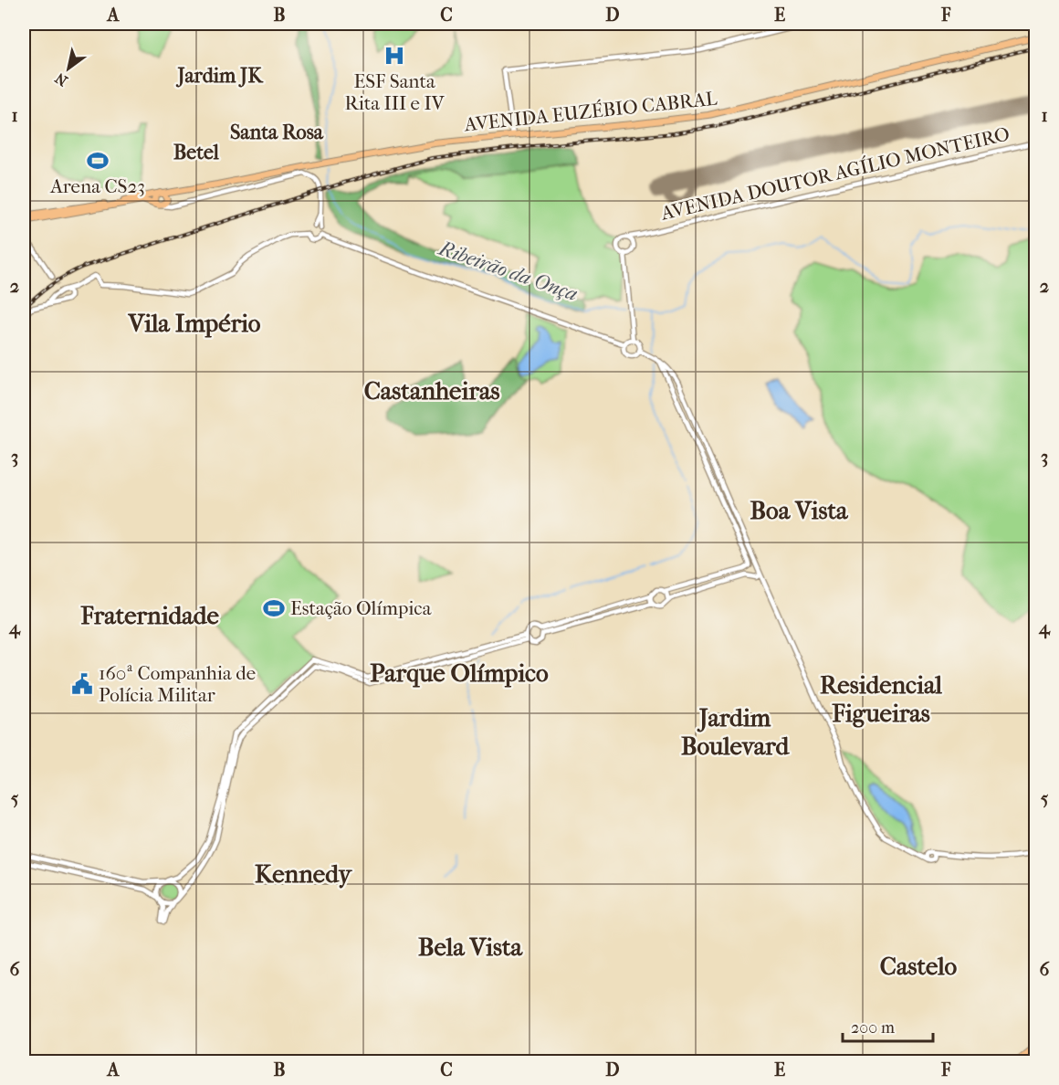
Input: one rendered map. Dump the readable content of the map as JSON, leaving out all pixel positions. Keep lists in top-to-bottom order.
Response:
{
  "streets": {
    "main road": ["AVENIDA EUZÉBIO CABRAL"],
    "street": ["AVENIDA DOUTOR AGÍLIO MONTEIRO"]
  },
  "districts": [
    "Jardim JK",
    "Santa Rosa",
    "Betel",
    "Vila Império",
    "Castanheiras",
    "Boa Vista",
    "Fraternidade",
    "Parque Olímpico",
    "Residencial Figueiras",
    "Jardim Boulevard",
    "Kennedy",
    "Bela Vista",
    "Castelo"
  ],
  "water": ["Ribeirão da Onça"],
  "places": {
    "hospital": ["ESF Santa Rita III e IV"],
    "sports": ["Arena CS23", "Estação Olímpica"],
    "public building": ["160ª Companhia de Polícia Militar"]
  },
  "scale_bar": "200 m",
  "north": "bottom left",
  "grid": {
    "columns": [
      "A",
      "B",
      "C",
      "D",
      "E",
      "F"
    ],
    "rows": [
      "1",
      "2",
      "3",
      "4",
      "5",
      "6"
    ]
  }
}
